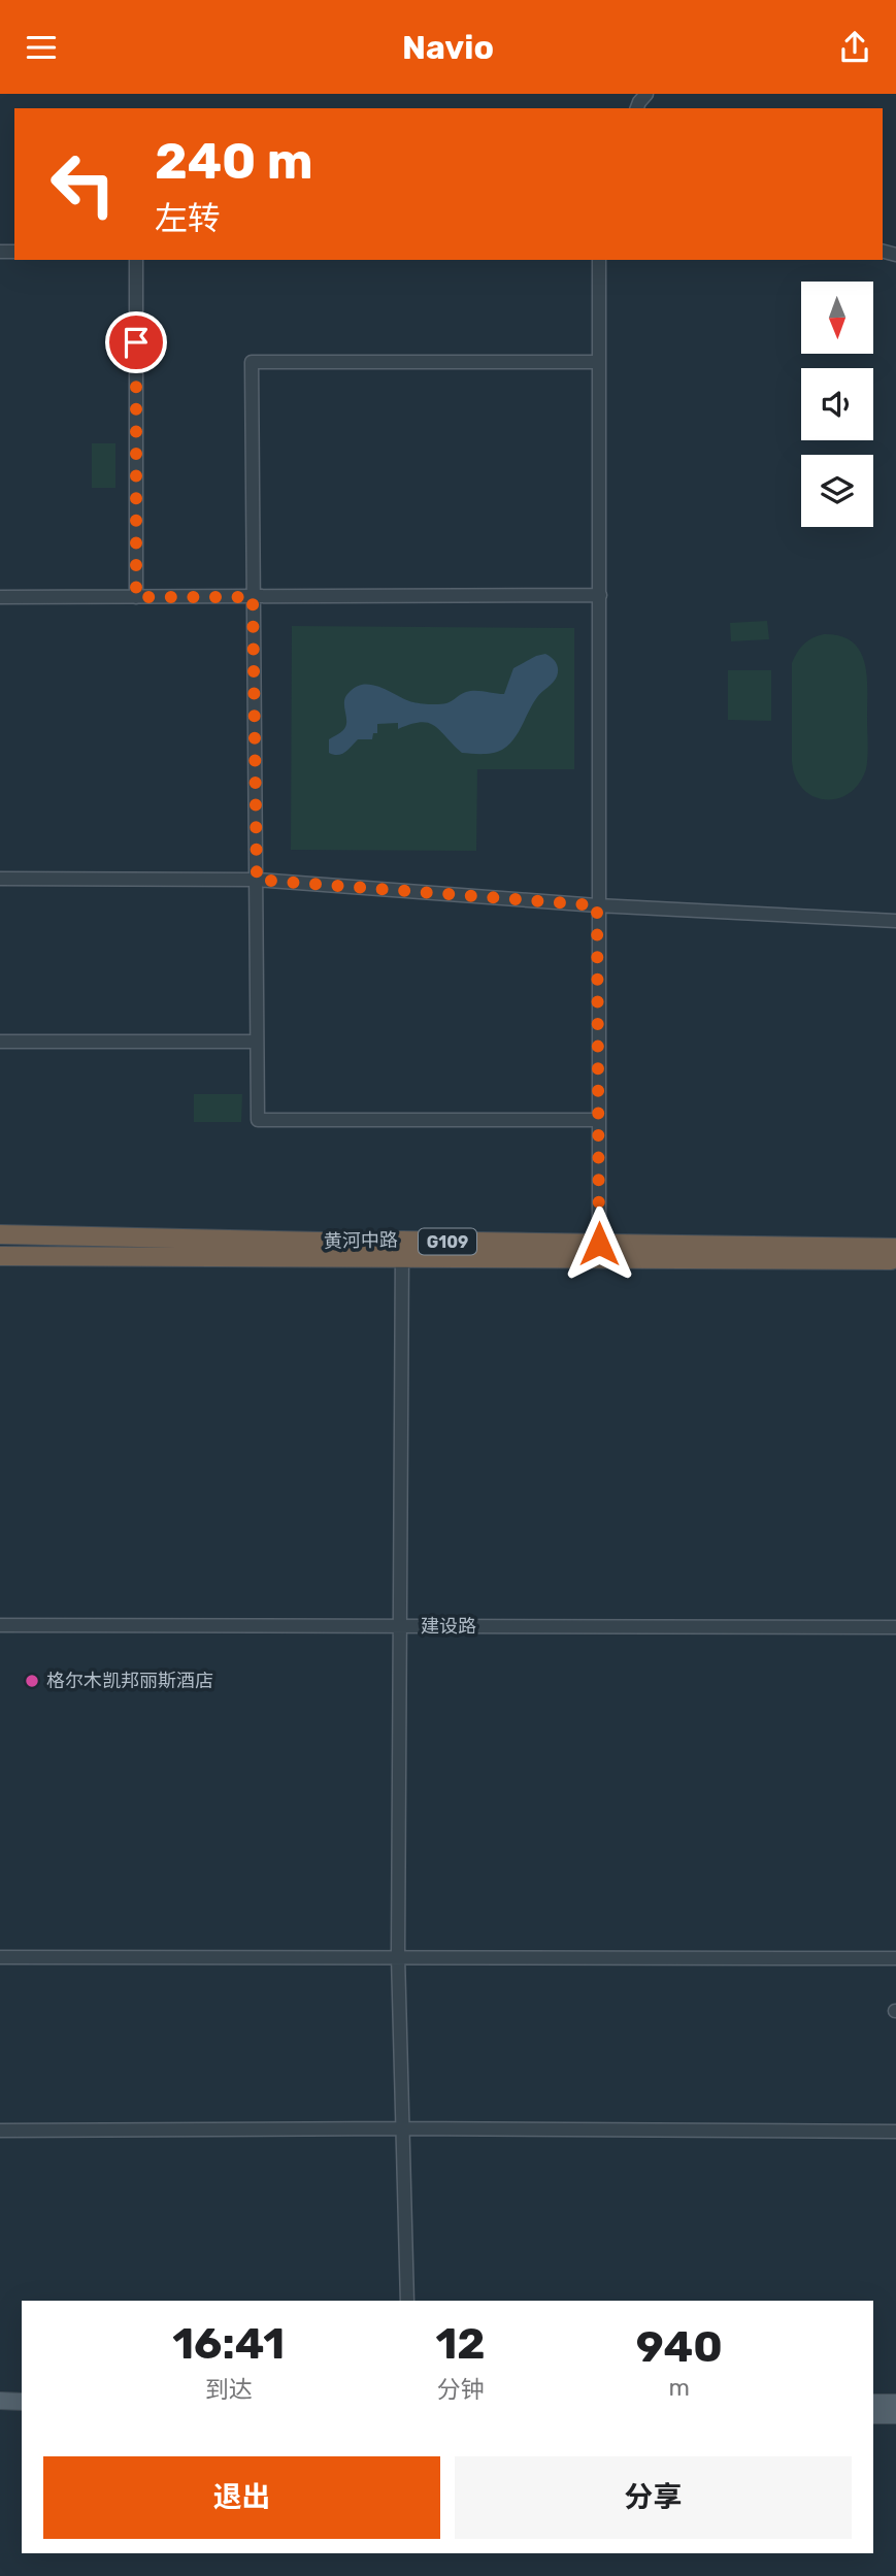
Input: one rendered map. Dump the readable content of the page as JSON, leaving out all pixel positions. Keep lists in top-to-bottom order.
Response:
{
  "streets": {
    "highway": ["黄河中路", "G109"],
    "street": ["建设路"]
  },
  "places": ["格尔木凯邦丽斯酒店"],
  "north": "bottom",
  "page": {
    "header": "Navio",
    "turn": ["240 m", "左转"],
    "eta": [
      "16:41",
      "到达",
      "12",
      "分钟",
      "940",
      "m"
    ],
    "buttons": ["退出", "分享"]
  }
}
